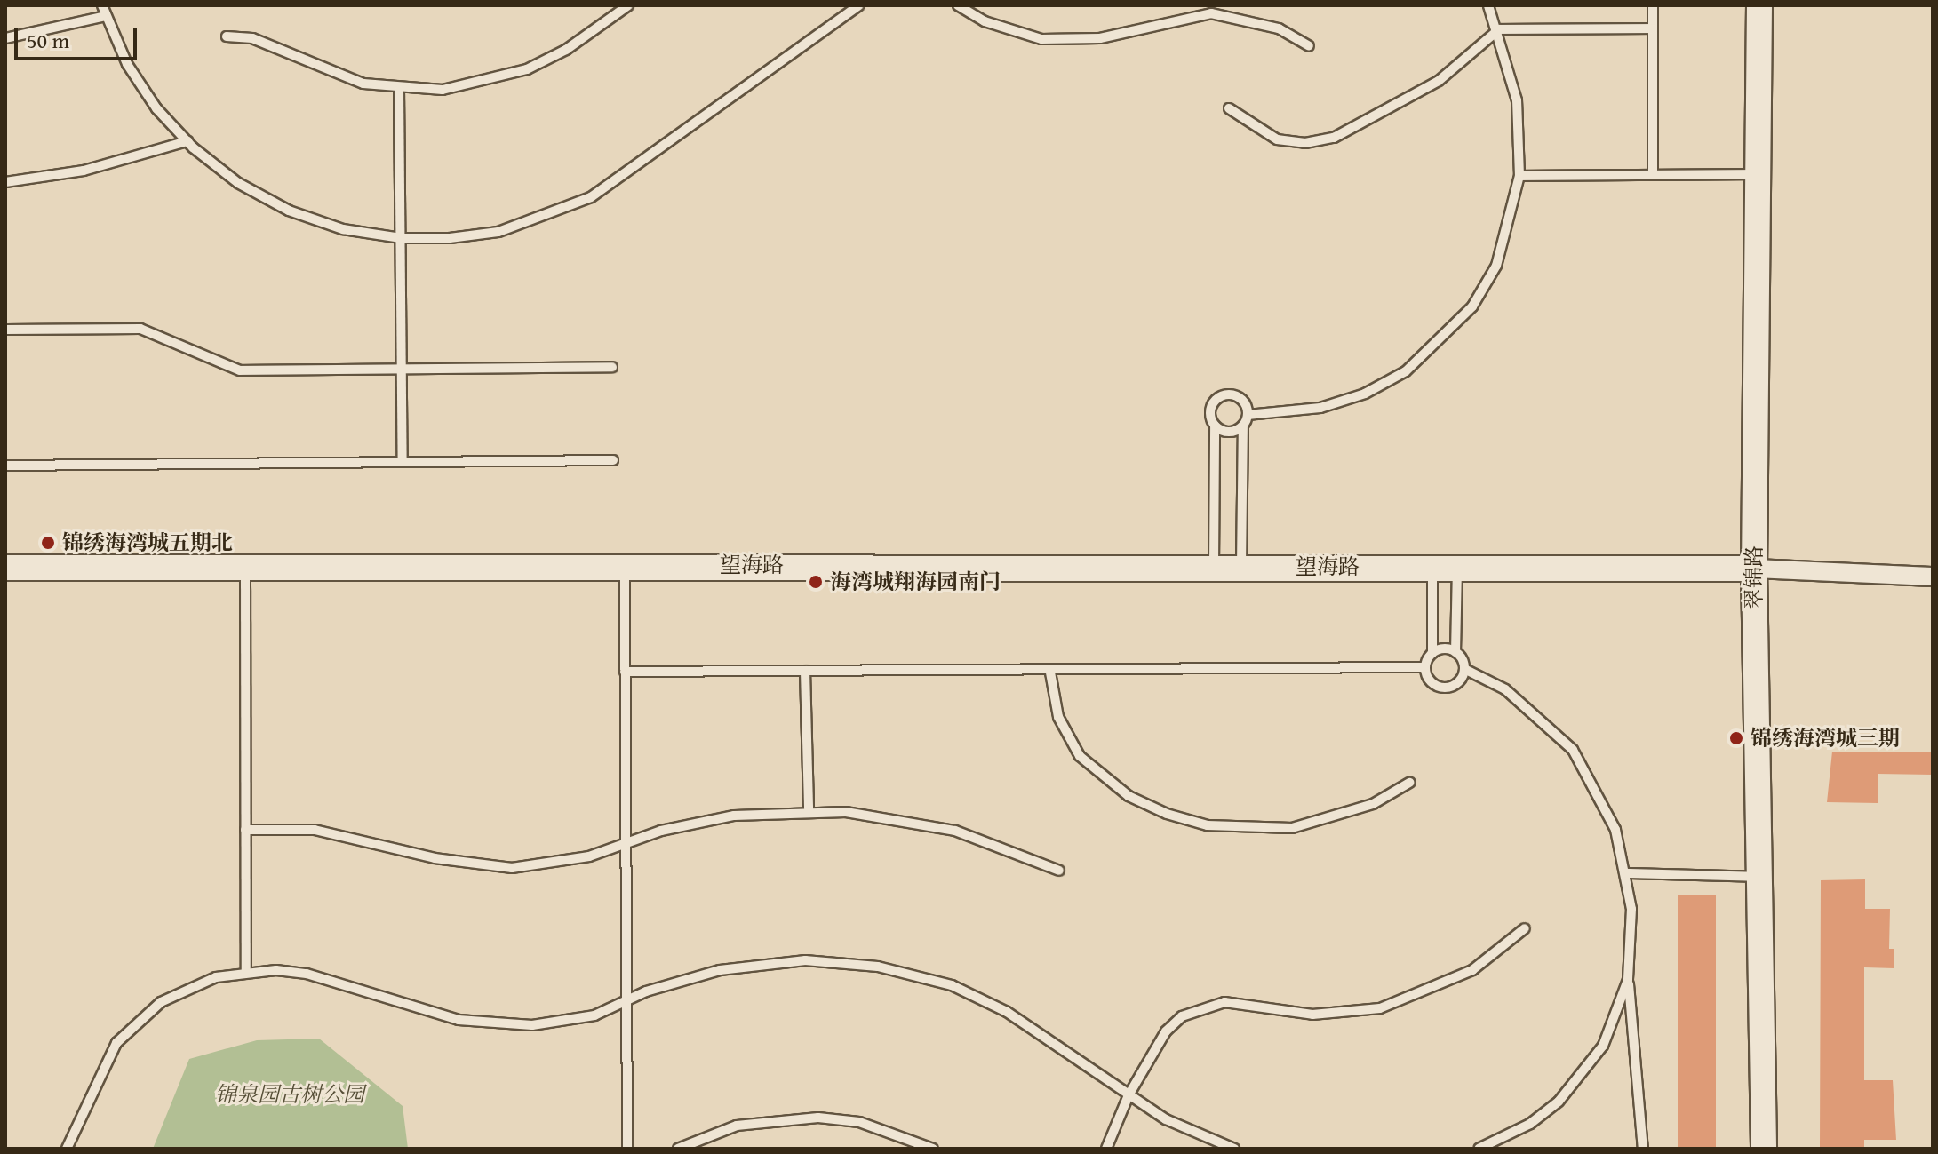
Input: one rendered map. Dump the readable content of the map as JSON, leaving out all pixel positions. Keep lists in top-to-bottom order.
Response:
{
  "streets": {
    "street": ["望海路", "翠锦路"]
  },
  "crossings": [
    ["望海路", "翠锦路"]
  ],
  "parks": ["锦泉园古树公园"],
  "places": ["锦绣海湾城五期北", "海湾城翔海园南门", "锦绣海湾城三期"],
  "scale_bar": "50 m"
}
